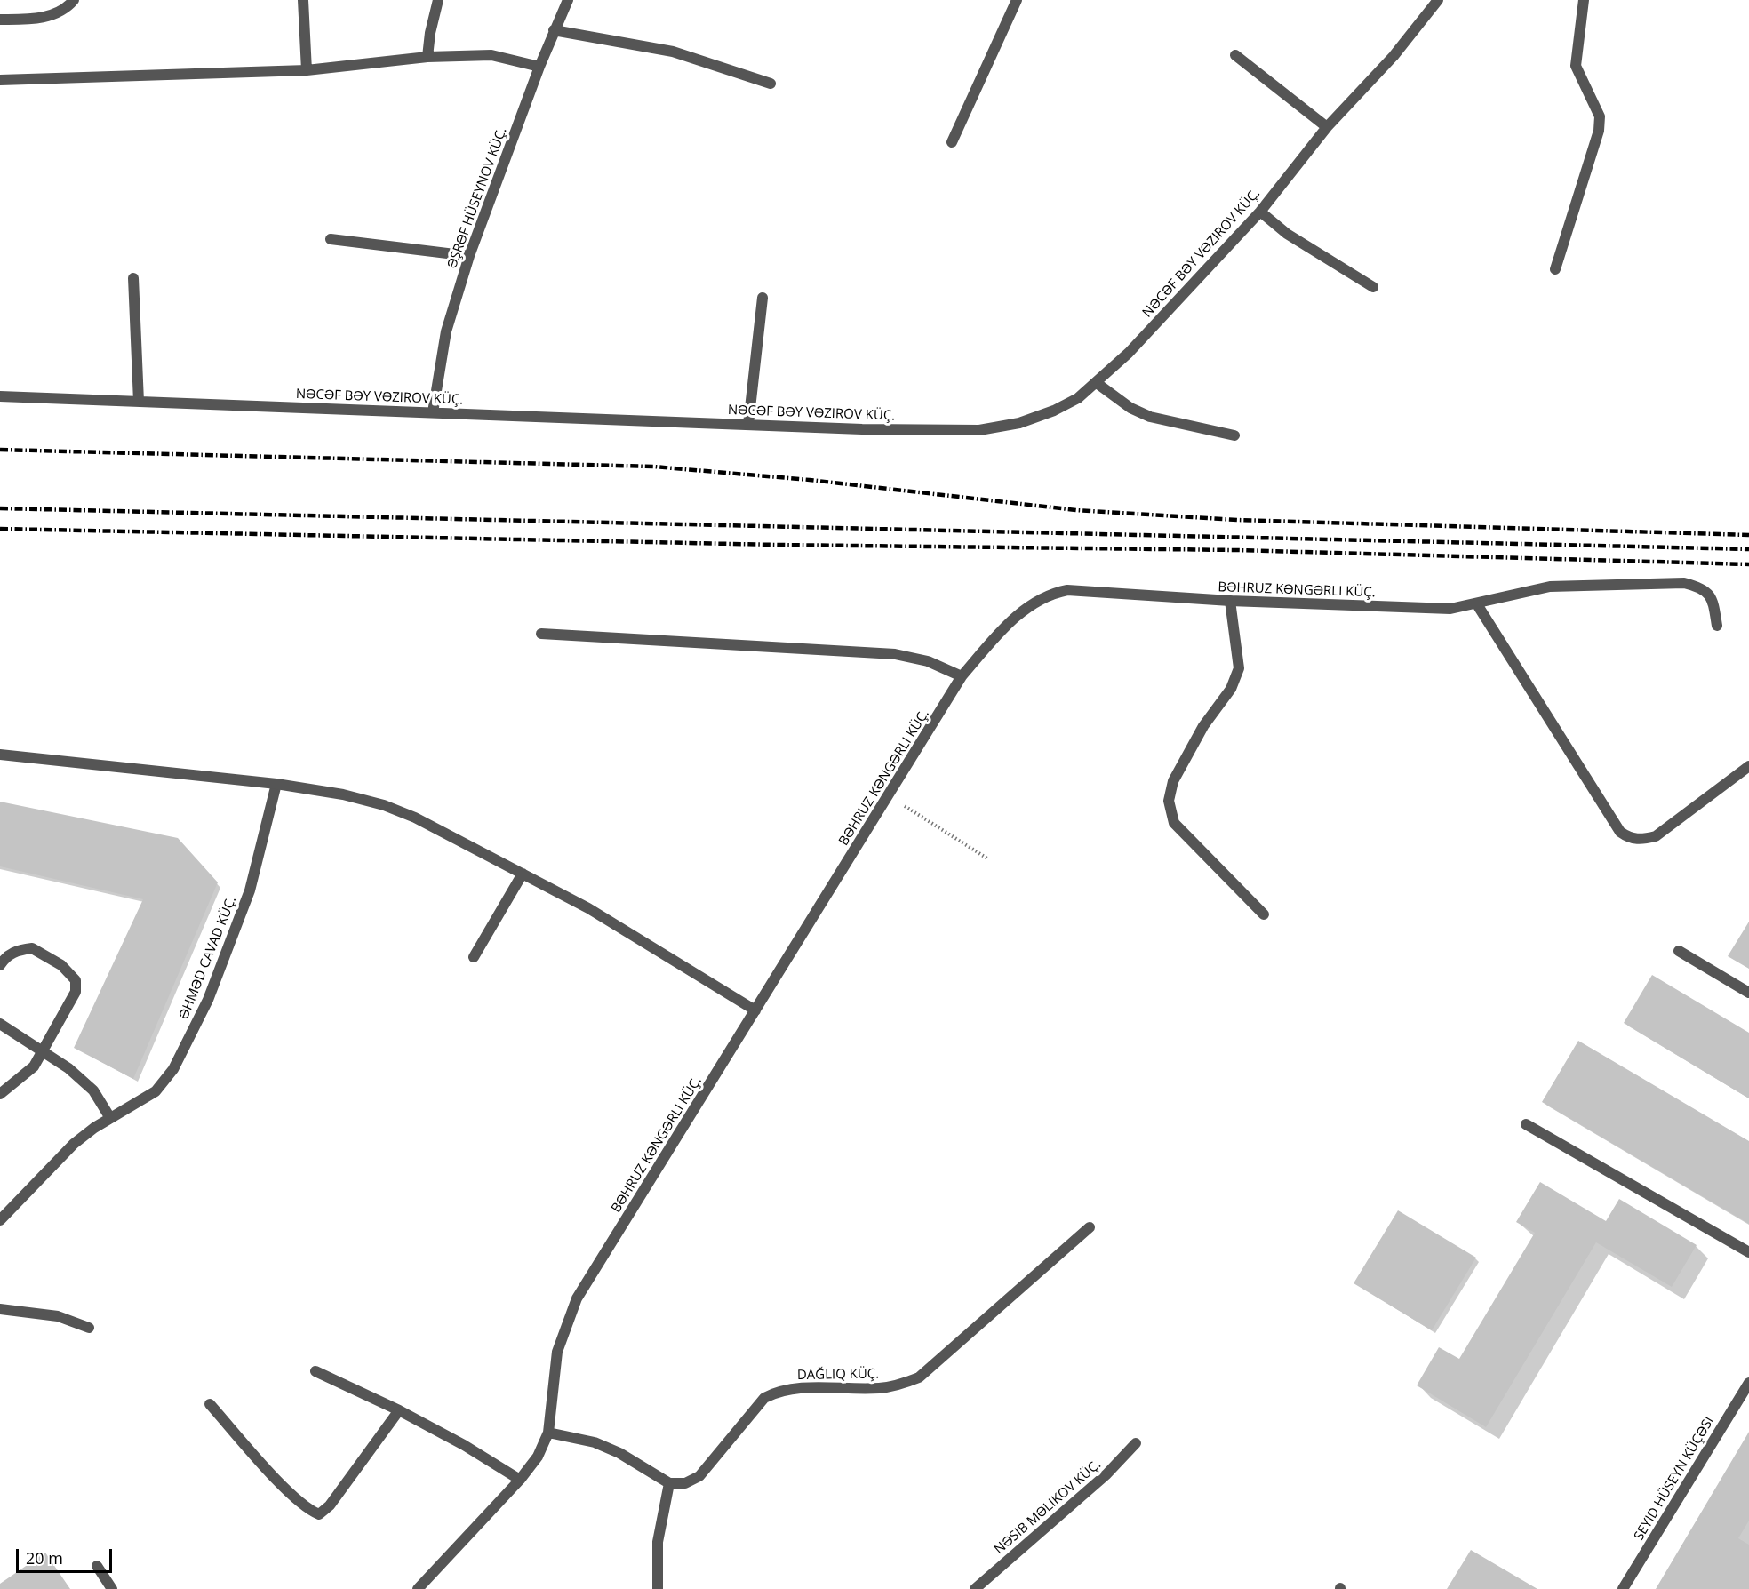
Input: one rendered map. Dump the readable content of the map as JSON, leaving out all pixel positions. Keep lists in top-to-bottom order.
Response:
{
  "streets": {
    "street": [
      "ƏŞRƏF HÜSEYNOV KÜÇ.",
      "NƏCƏF BƏY VƏZIROV KÜÇ.",
      "BƏHRUZ KƏNGƏRLI KÜÇ.",
      "ƏHMƏD CAVAD KÜÇ.",
      "SEYID HÜSEYN KÜÇƏSI",
      "NƏSIB MƏLIKOV KÜÇ."
    ]
  },
  "crossings": [
    ["ƏŞRƏF HÜSEYNOV KÜÇ.", "NƏCƏF BƏY VƏZIROV KÜÇ."]
  ],
  "scale_bar": "20 m"
}
